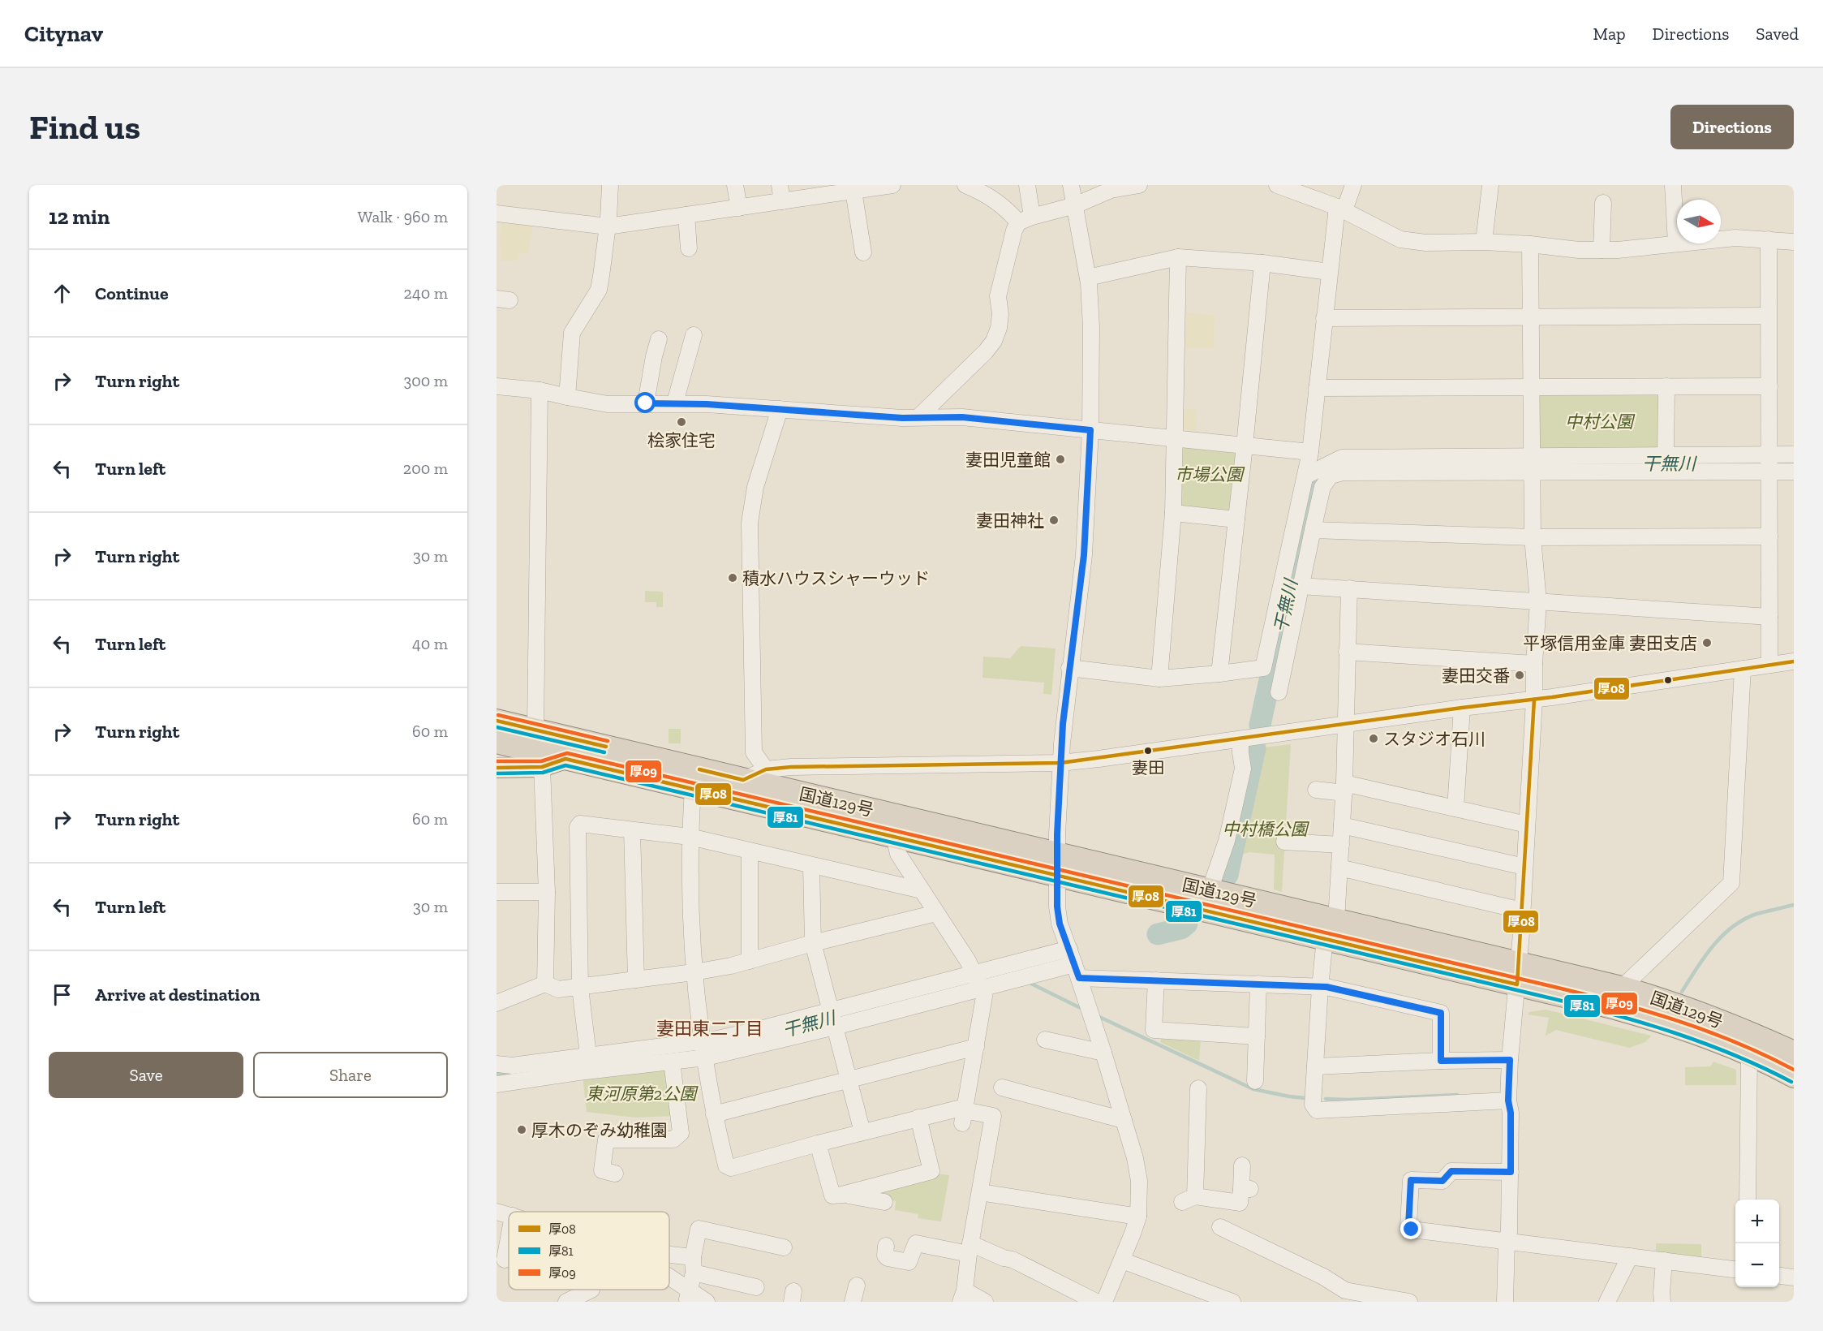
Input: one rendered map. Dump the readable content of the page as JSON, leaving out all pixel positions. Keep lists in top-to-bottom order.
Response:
{
  "streets": {
    "highway": ["国道129号"]
  },
  "districts": ["妻田東二丁目"],
  "water": ["干無川"],
  "parks": [
    "中村公園",
    "市場公園",
    "中村橋公園",
    "東河原第2公園"
  ],
  "places": [
    "桧家住宅",
    "妻田児童館",
    "妻田神社",
    "積水ハウスシャーウッド",
    "平塚信用金庫 妻田支店",
    "妻田交番",
    "スタジオ石川",
    "妻田",
    "厚木のぞみ幼稚園"
  ],
  "lines": ["transit line 厚08", "transit line 厚09", "transit line 厚81"],
  "legend": ["厚08", "厚81", "厚09"],
  "north": "right",
  "page": {
    "header": "Citynav",
    "nav": ["Map", "Directions", "Saved"],
    "buttons": [
      "Directions",
      ["Save", "Share"]
    ],
    "title": "Find us",
    "heading": ["12 min", "Walk · 960 m"],
    "list": [
      ["Continue", "240 m"],
      ["Turn right", "300 m"],
      ["Turn left", "200 m"],
      ["Turn right", "30 m"],
      ["Turn left", "40 m"],
      ["Turn right", "60 m"],
      ["Turn right", "60 m"],
      ["Turn left", "30 m"],
      "Arrive at destination"
    ],
    "map_buttons": ["+", "−"]
  }
}
